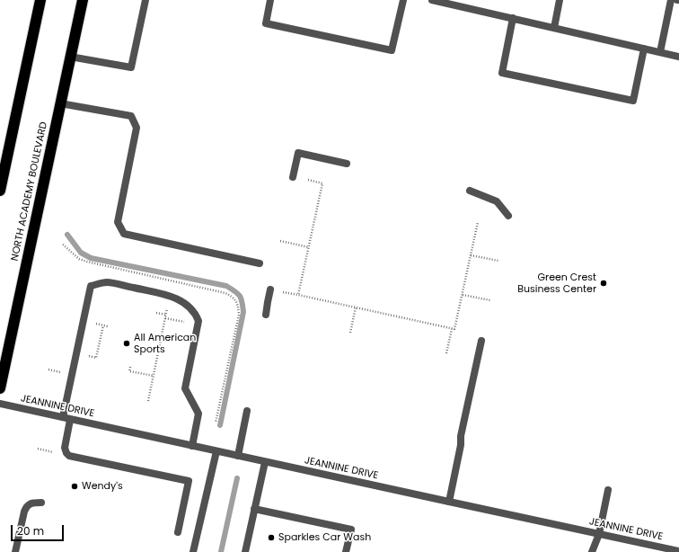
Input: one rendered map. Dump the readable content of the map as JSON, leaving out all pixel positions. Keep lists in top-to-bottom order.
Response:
{
  "streets": {
    "highway": ["NORTH ACADEMY BOULEVARD"],
    "street": ["JEANNINE DRIVE"]
  },
  "places": [
    "Green Crest Business Center",
    "All American Sports",
    "Wendy's",
    "Sparkles Car Wash"
  ],
  "scale_bar": "20 m"
}
